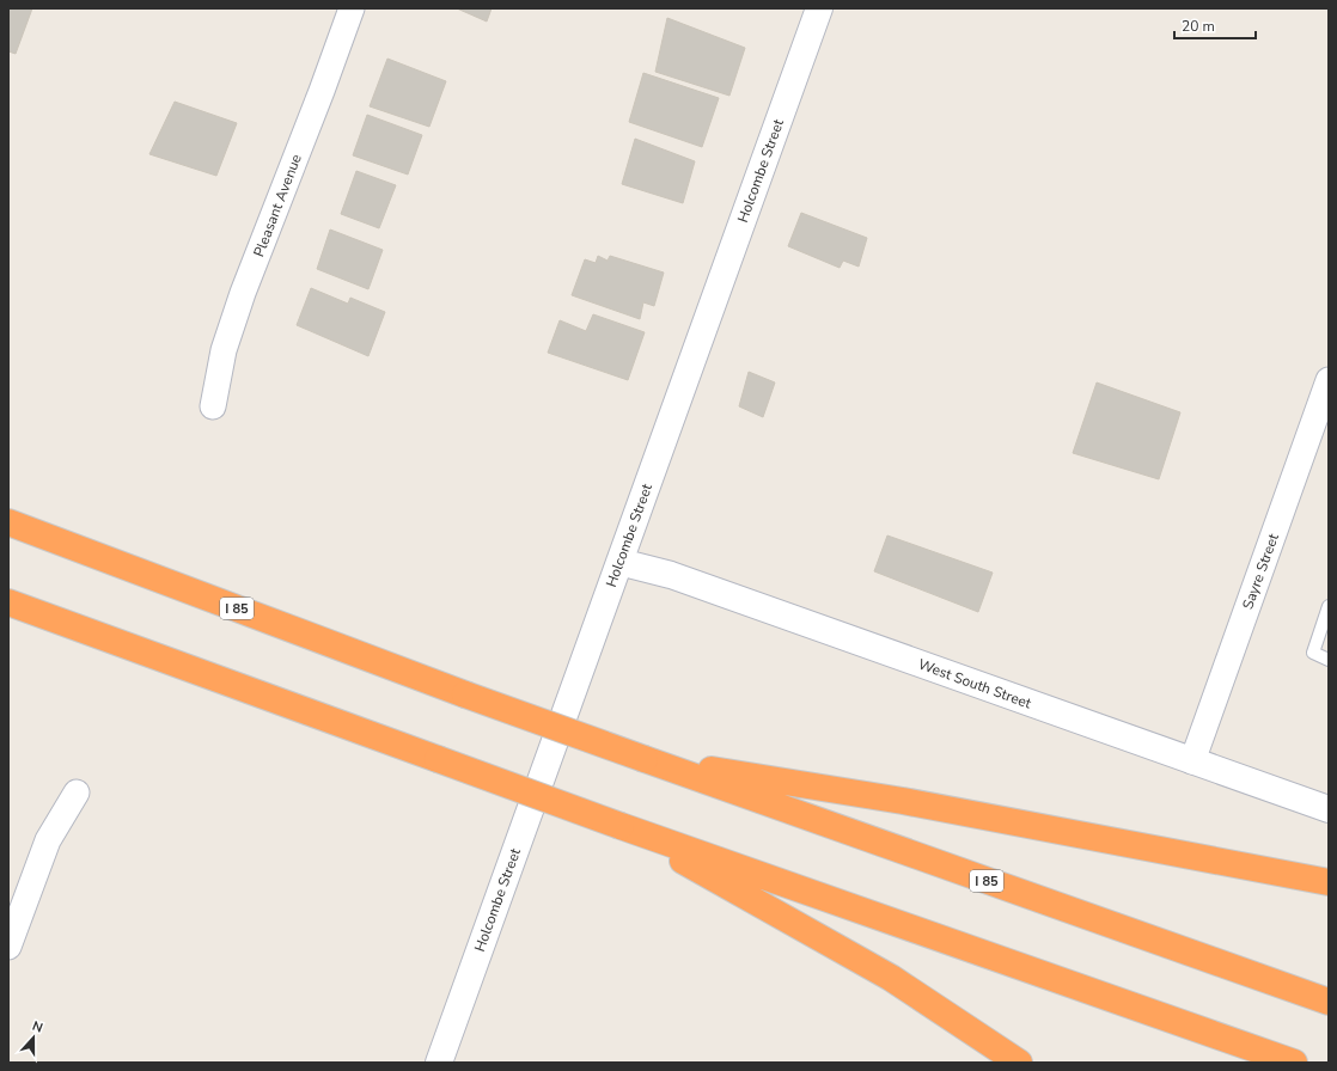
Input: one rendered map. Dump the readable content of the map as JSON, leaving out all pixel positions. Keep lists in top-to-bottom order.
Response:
{
  "streets": {
    "highway": ["I 85"],
    "street": [
      "Holcombe Street",
      "Pleasant Avenue",
      "Sayre Street",
      "West South Street"
    ]
  },
  "crossings": [
    ["Holcombe Street", "West South Street"],
    ["Sayre Street", "West South Street"]
  ],
  "scale_bar": "20 m",
  "north": "top"
}
